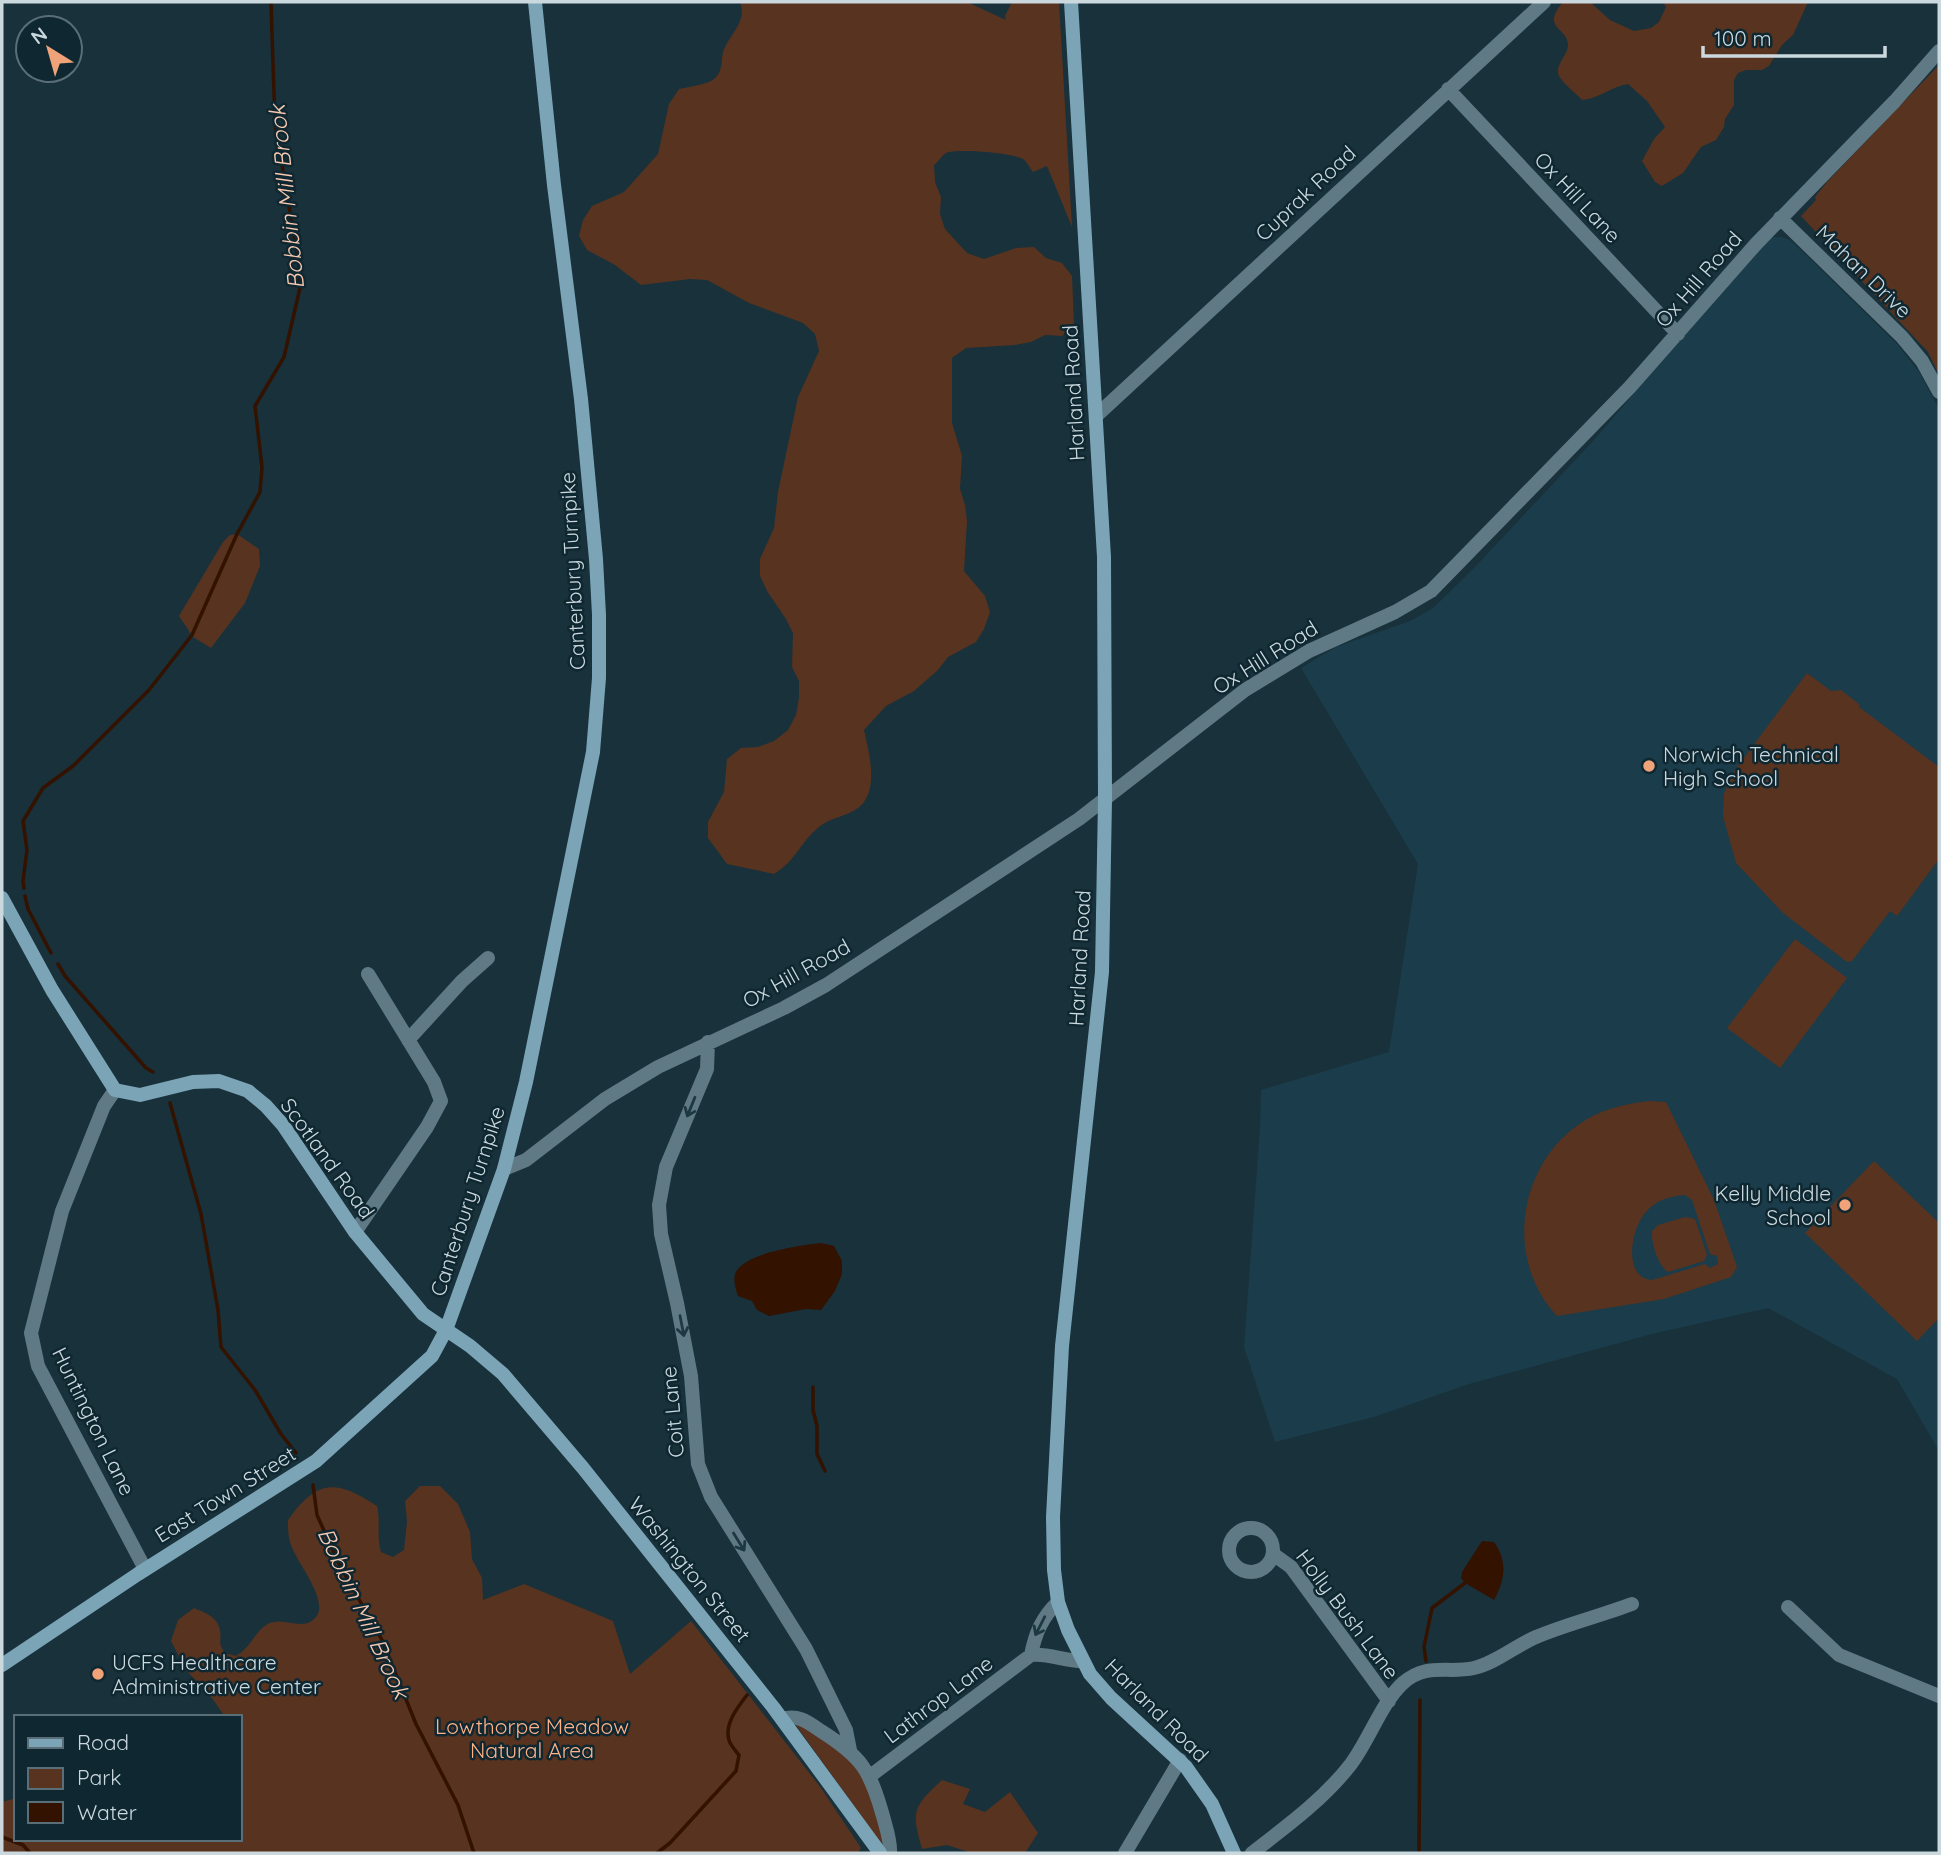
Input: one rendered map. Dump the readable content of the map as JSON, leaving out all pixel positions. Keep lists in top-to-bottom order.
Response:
{
  "streets": {
    "street": [
      "Cuprak Road",
      "Ox Hill Lane",
      "Mahan Drive",
      "Ox Hill Road",
      "Harland Road",
      "Canterbury Turnpike",
      "Scotland Road",
      "Coit Lane",
      "Huntington Lane",
      "East Town Street",
      "Washington Street",
      "Holly Bush Lane",
      "Lathrop Lane"
    ]
  },
  "crossings": [
    ["Cuprak Road", "Ox Hill Lane"],
    ["Cuprak Road", "Harland Road"],
    ["Ox Hill Lane", "Ox Hill Road"],
    ["Mahan Drive", "Ox Hill Road"],
    ["Ox Hill Road", "Harland Road"],
    ["Ox Hill Road", "Canterbury Turnpike"],
    ["Ox Hill Road", "Coit Lane"],
    ["Canterbury Turnpike", "Scotland Road"],
    ["Canterbury Turnpike", "East Town Street"],
    ["Canterbury Turnpike", "Washington Street"],
    ["Scotland Road", "Huntington Lane"],
    ["Scotland Road", "East Town Street"],
    ["Scotland Road", "Washington Street"],
    ["Huntington Lane", "East Town Street"],
    ["East Town Street", "Washington Street"]
  ],
  "one_way": ["Coit Lane"],
  "water": ["Bobbin Mill Brook"],
  "parks": ["Lowthorpe Meadow Natural Area"],
  "places": ["Norwich Technical High School", "Kelly Middle School", "UCFS Healthcare Administrative Center"],
  "legend": ["Road", "Park", "Water"],
  "scale_bar": "100 m",
  "north": "top left"
}
